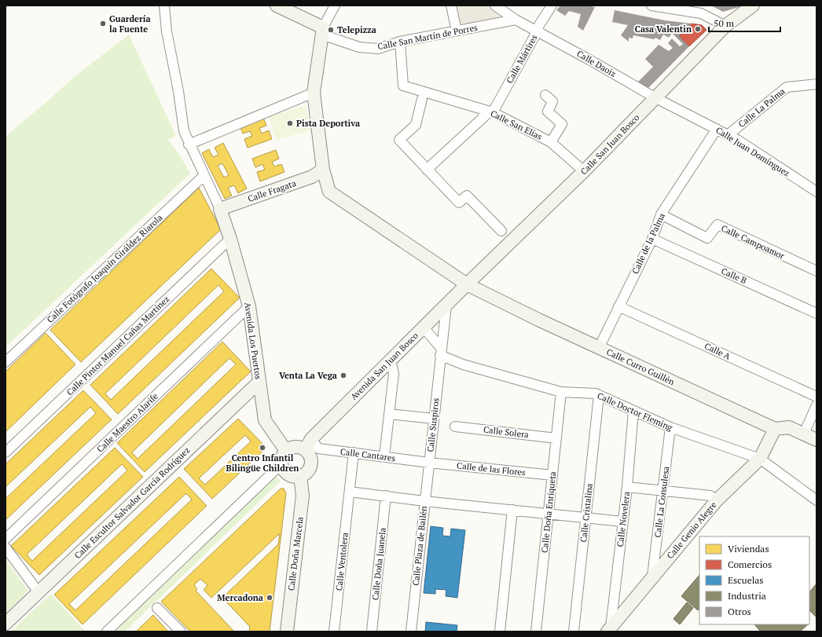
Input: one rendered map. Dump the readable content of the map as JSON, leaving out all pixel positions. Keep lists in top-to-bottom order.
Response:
{
  "streets": {
    "street": [
      "Calle San Martín de Porres",
      "Calle Mártires",
      "Calle Daoiz",
      "Calle La Palma",
      "Calle San Elías",
      "Calle San Juan Bosco",
      "Calle Juan Domínguez",
      "Calle Fragata",
      "Calle Campoamor",
      "Calle de la Palma",
      "Calle Fotógrafo Joaquín Giráldez Riarola",
      "Calle B",
      "Avenida Los Puertos",
      "Calle Pintor Manuel Cañas Martínez",
      "Calle A",
      "Avenida San Juan Bosco",
      "Calle Curro Guillén",
      "Calle Doctor Fleming",
      "Calle Maestro Alarife",
      "Calle Suspiros",
      "Calle Solera",
      "Calle Cantares",
      "Calle de las Flores",
      "Calle La Consulesa",
      "Calle Escultor Salvador García Rodríguez",
      "Calle Doña Enriqueta",
      "Calle Cristalina",
      "Calle Novelera",
      "Calle Genio Alegre",
      "Calle Plaza de Bailén",
      "Calle Doña Marcela",
      "Calle Ventolera",
      "Calle Doña Juanela"
    ]
  },
  "crossings": [
    ["Calle San Martín de Porres", "Calle Daoiz"],
    ["Calle San Martín de Porres", "Calle San Elías"],
    ["Calle San Martín de Porres", "Calle Curro Guillén"],
    ["Calle Mártires", "Calle Daoiz"],
    ["Calle Mártires", "Calle San Elías"],
    ["Calle Daoiz", "Calle San Juan Bosco"],
    ["Calle Daoiz", "Calle Juan Domínguez"],
    ["Calle La Palma", "Calle Juan Domínguez"],
    ["Calle San Elías", "Calle San Juan Bosco"],
    ["Calle San Juan Bosco", "Calle Juan Domínguez"],
    ["Calle San Juan Bosco", "Avenida San Juan Bosco"],
    ["Calle San Juan Bosco", "Calle Curro Guillén"],
    ["Calle Juan Domínguez", "Calle de la Palma"],
    ["Calle Fragata", "Avenida Los Puertos"],
    ["Calle Fragata", "Calle Curro Guillén"],
    ["Calle Campoamor", "Calle de la Palma"],
    ["Calle de la Palma", "Calle B"],
    ["Calle de la Palma", "Calle A"],
    ["Calle de la Palma", "Calle Curro Guillén"],
    ["Avenida Los Puertos", "Calle Pintor Manuel Cañas Martínez"],
    ["Avenida Los Puertos", "Avenida San Juan Bosco"],
    ["Avenida Los Puertos", "Calle Maestro Alarife"],
    ["Avenida Los Puertos", "Calle Escultor Salvador García Rodríguez"],
    ["Avenida Los Puertos", "Calle Doña Marcela"],
    ["Avenida San Juan Bosco", "Calle Curro Guillén"],
    ["Avenida San Juan Bosco", "Calle Suspiros"],
    ["Avenida San Juan Bosco", "Calle Cantares"],
    ["Avenida San Juan Bosco", "Calle Doña Marcela"],
    ["Calle Curro Guillén", "Calle Genio Alegre"],
    ["Calle Doctor Fleming", "Calle Suspiros"],
    ["Calle Doctor Fleming", "Calle La Consulesa"],
    ["Calle Doctor Fleming", "Calle Doña Enriqueta"],
    ["Calle Doctor Fleming", "Calle Cristalina"],
    ["Calle Doctor Fleming", "Calle Novelera"],
    ["Calle Doctor Fleming", "Calle Genio Alegre"],
    ["Calle Suspiros", "Calle Cantares"],
    ["Calle Suspiros", "Calle de las Flores"],
    ["Calle Suspiros", "Calle Plaza de Bailén"],
    ["Calle Solera", "Calle Doña Enriqueta"],
    ["Calle Cantares", "Calle de las Flores"],
    ["Calle Cantares", "Calle Ventolera"],
    ["Calle de las Flores", "Calle Doña Enriqueta"],
    ["Calle La Consulesa", "Calle Genio Alegre"],
    ["Calle Doña Enriqueta", "Calle Plaza de Bailén"],
    ["Calle Cristalina", "Calle Plaza de Bailén"],
    ["Calle Novelera", "Calle Genio Alegre"],
    ["Calle Novelera", "Calle Plaza de Bailén"]
  ],
  "places": [
    "Guardería la Fuente",
    "Casa Valentin",
    "Telepizza",
    "Pista Deportiva",
    "Venta La Vega",
    "Centro Infantil Bilingüe Children",
    "Mercadona"
  ],
  "legend": [
    "Viviendas",
    "Comercios",
    "Escuelas",
    "Industria",
    "Otros"
  ],
  "scale_bar": "50 m"
}
